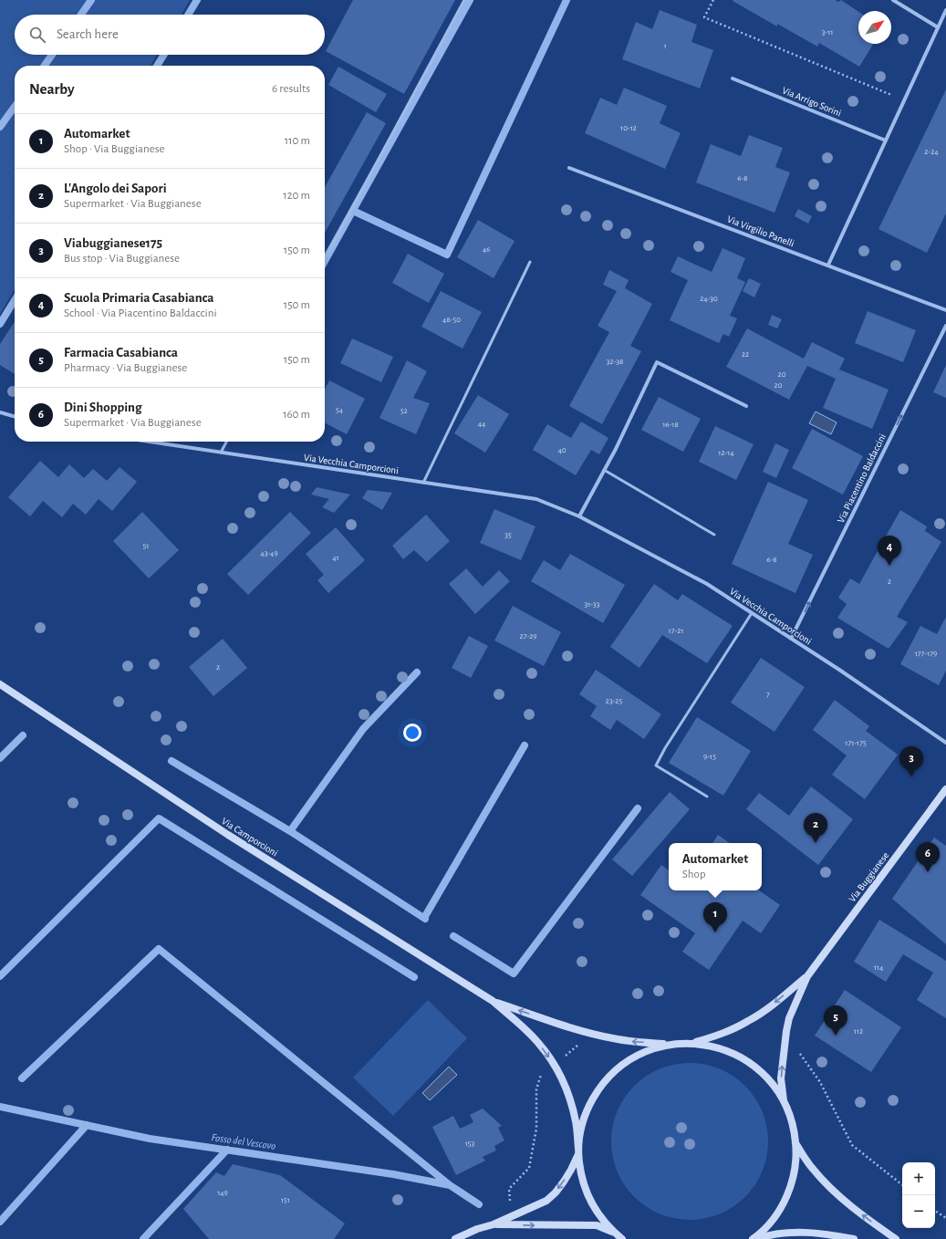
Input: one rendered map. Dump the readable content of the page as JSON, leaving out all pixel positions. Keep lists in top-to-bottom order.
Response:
{
  "streets": {
    "main road": ["Via Camporcioni", "Via Buggianese"],
    "street": [
      "Via Arrigo Sorini",
      "Via Virgilio Panelli",
      "Via Vecchia Camporcioni",
      "Via Piacentino Baldaccini"
    ]
  },
  "crossings": [
    ["Via Vecchia Camporcioni", "Via Piacentino Baldaccini"]
  ],
  "one_way": ["Via Piacentino Baldaccini"],
  "water": ["Fosso del Vescovo"],
  "house_numbers": [
    "3-11",
    "1",
    "10-12",
    "2-24",
    "6-8",
    "46",
    "24-30",
    "48-50",
    "22",
    "32-38",
    "20",
    "20",
    "54",
    "52",
    "44",
    "16-18",
    "40",
    "12-14",
    "35",
    "51",
    "43-49",
    "41",
    "6-8",
    "2",
    "31-33",
    "17-21",
    "27-29",
    "177-179",
    "2",
    "7",
    "23-25",
    "171-175",
    "9-15",
    "114",
    "112",
    "153",
    "149",
    "151"
  ],
  "north": "top right",
  "page": {
    "search": "Search here",
    "heading": ["Nearby", "6 results"],
    "list": [
      {
        "mark": "1",
        "name": "Automarket",
        "note": "Shop · Via Buggianese",
        "value": "110 m"
      },
      {
        "mark": "2",
        "name": "L'Angolo dei Sapori",
        "note": "Supermarket · Via Buggianese",
        "value": "120 m"
      },
      {
        "mark": "3",
        "name": "Viabuggianese175",
        "note": "Bus stop · Via Buggianese",
        "value": "150 m"
      },
      {
        "mark": "4",
        "name": "Scuola Primaria Casabianca",
        "note": "School · Via Piacentino Baldaccini",
        "value": "150 m"
      },
      {
        "mark": "5",
        "name": "Farmacia Casabianca",
        "note": "Pharmacy · Via Buggianese",
        "value": "150 m"
      },
      {
        "mark": "6",
        "name": "Dini Shopping",
        "note": "Supermarket · Via Buggianese",
        "value": "160 m"
      }
    ],
    "pins": [
      "4",
      "3",
      "2",
      "6",
      "1",
      "5"
    ],
    "popup": ["Automarket", "Shop"],
    "map_buttons": ["+", "−"]
  }
}
